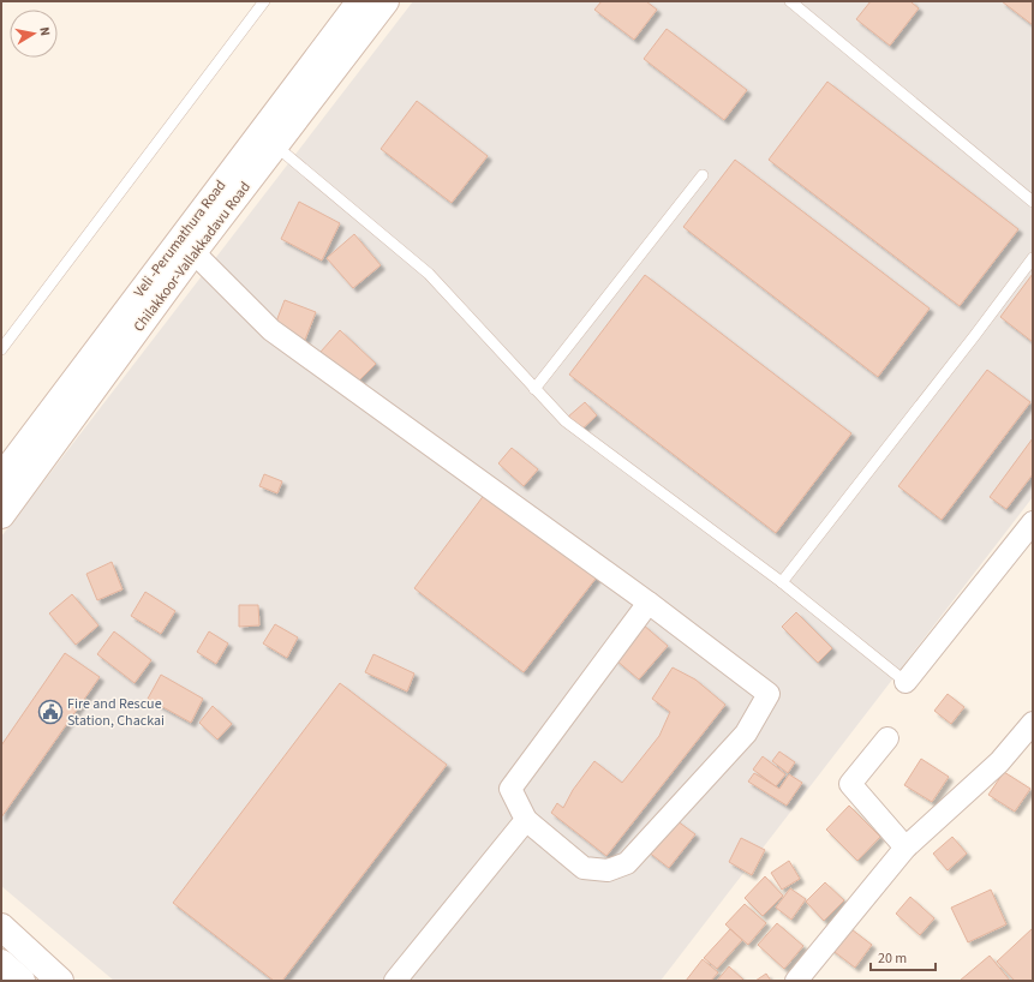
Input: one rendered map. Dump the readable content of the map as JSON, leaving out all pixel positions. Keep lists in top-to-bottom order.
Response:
{
  "streets": {
    "main road": ["Veli -Perumathura Road", "Chilakkoor-Vallakkadavu Road"]
  },
  "places": {
    "public building": ["Fire and Rescue Station, Chackai"]
  },
  "scale_bar": "20 m",
  "north": "right"
}
